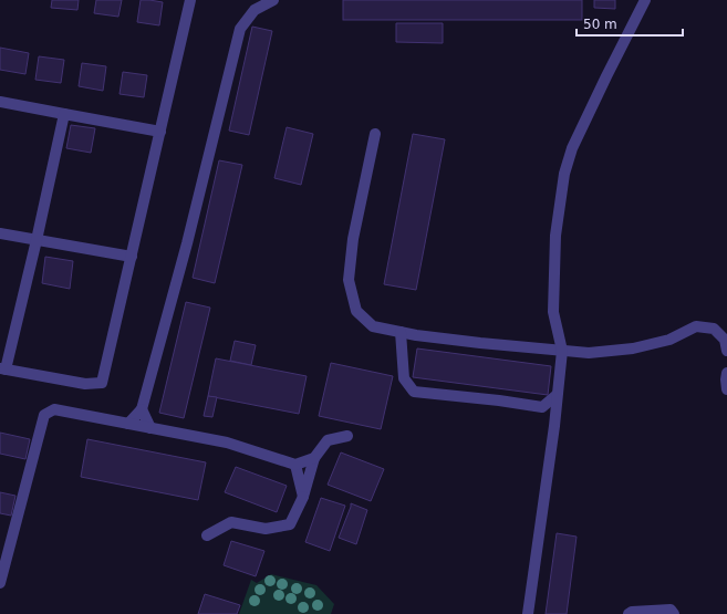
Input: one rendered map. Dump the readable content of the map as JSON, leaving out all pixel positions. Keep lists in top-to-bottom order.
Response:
{
  "scale_bar": "50 m"
}
